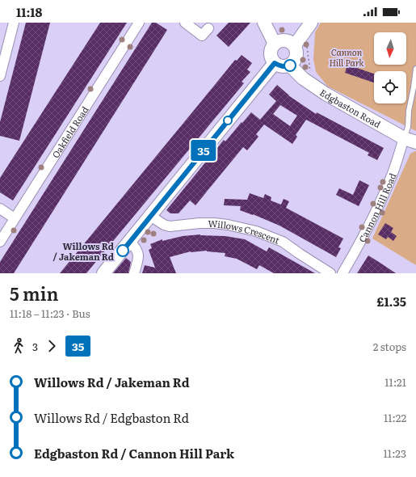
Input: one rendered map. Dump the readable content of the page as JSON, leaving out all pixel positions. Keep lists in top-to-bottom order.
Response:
{
  "streets": {
    "street": [
      "Edgbaston Road",
      "Oakfield Road",
      "Cannon Hill Road",
      "Willows Crescent"
    ]
  },
  "crossings": [
    ["Edgbaston Road", "Cannon Hill Road"]
  ],
  "parks": ["Cannon Hill Park"],
  "places": ["Willows Rd / Jakeman Rd"],
  "lines": ["bus line 35"],
  "north": "bottom",
  "page": {
    "status": "11:18",
    "on_map": "35",
    "heading": ["5 min", "11:18 – 11:23 · Bus", "£1.35"],
    "legs": ["3", "35", "2 stops"],
    "list": [
      {
        "name": "Willows Rd / Jakeman Rd",
        "value": "11:21"
      },
      {
        "name": "Willows Rd / Edgbaston Rd",
        "value": "11:22"
      },
      {
        "name": "Edgbaston Rd / Cannon Hill Park",
        "value": "11:23"
      }
    ]
  }
}
